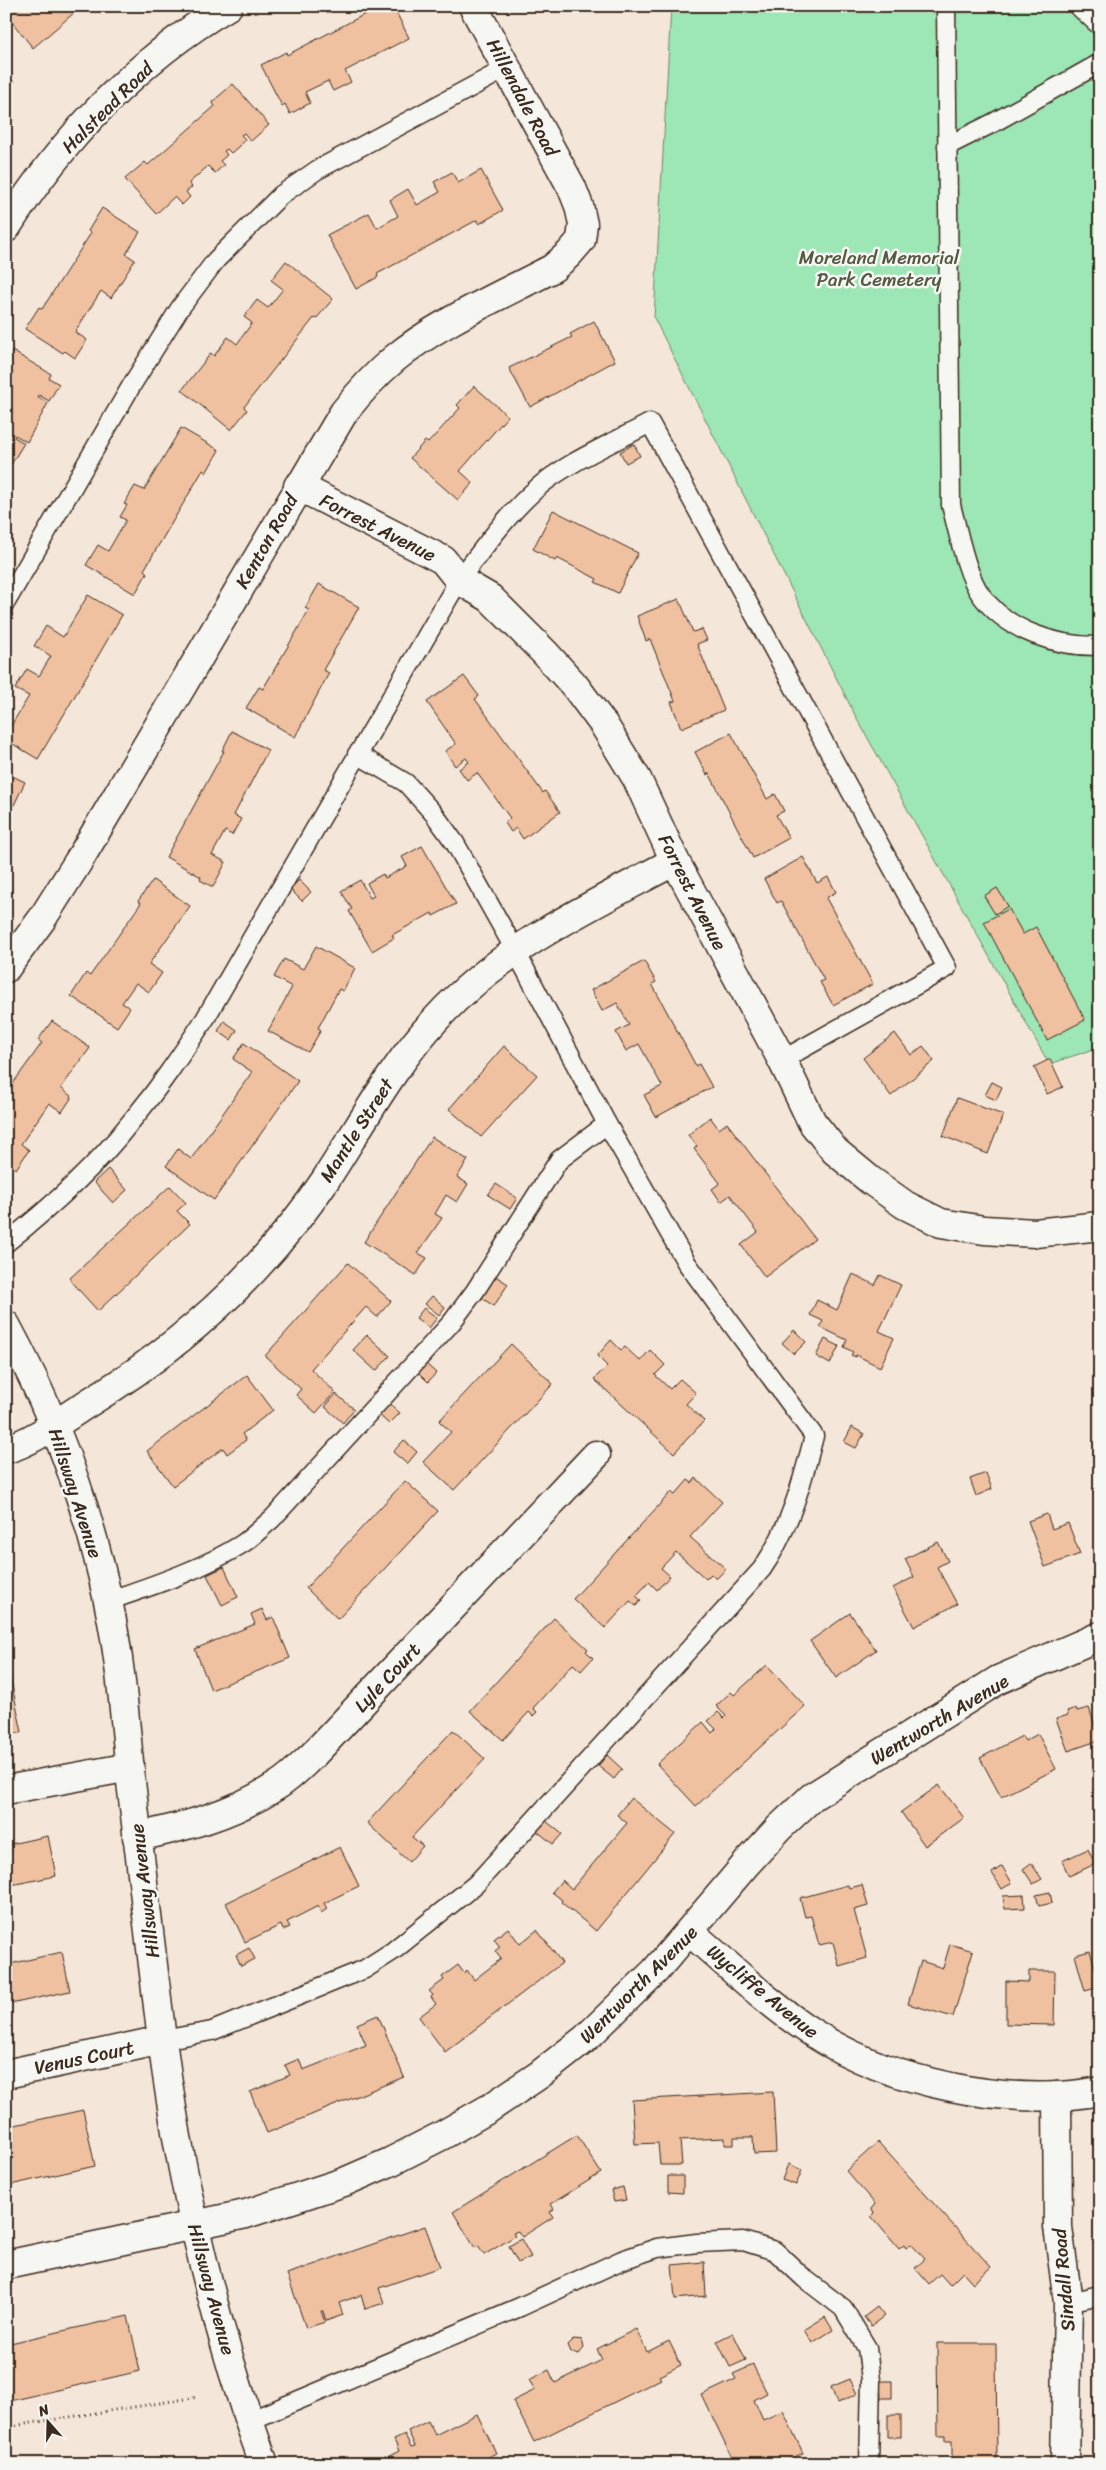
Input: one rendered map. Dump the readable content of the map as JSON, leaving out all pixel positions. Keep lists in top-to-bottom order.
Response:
{
  "streets": {
    "street": [
      "Hillendale Road",
      "Halstead Road",
      "Forrest Avenue",
      "Kenton Road",
      "Mantle Street",
      "Hillsway Avenue",
      "Lyle Court",
      "Wentworth Avenue",
      "Wycliffe Avenue",
      "Venus Court",
      "Sindall Road"
    ]
  },
  "crossings": [
    ["Hillendale Road", "Kenton Road"],
    ["Forrest Avenue", "Kenton Road"],
    ["Forrest Avenue", "Mantle Street"],
    ["Mantle Street", "Hillsway Avenue"],
    ["Hillsway Avenue", "Lyle Court"],
    ["Hillsway Avenue", "Wentworth Avenue"],
    ["Hillsway Avenue", "Venus Court"],
    ["Wentworth Avenue", "Wycliffe Avenue"],
    ["Wycliffe Avenue", "Sindall Road"]
  ],
  "parks": ["Moreland Memorial Park Cemetery"],
  "north": "top"
}
